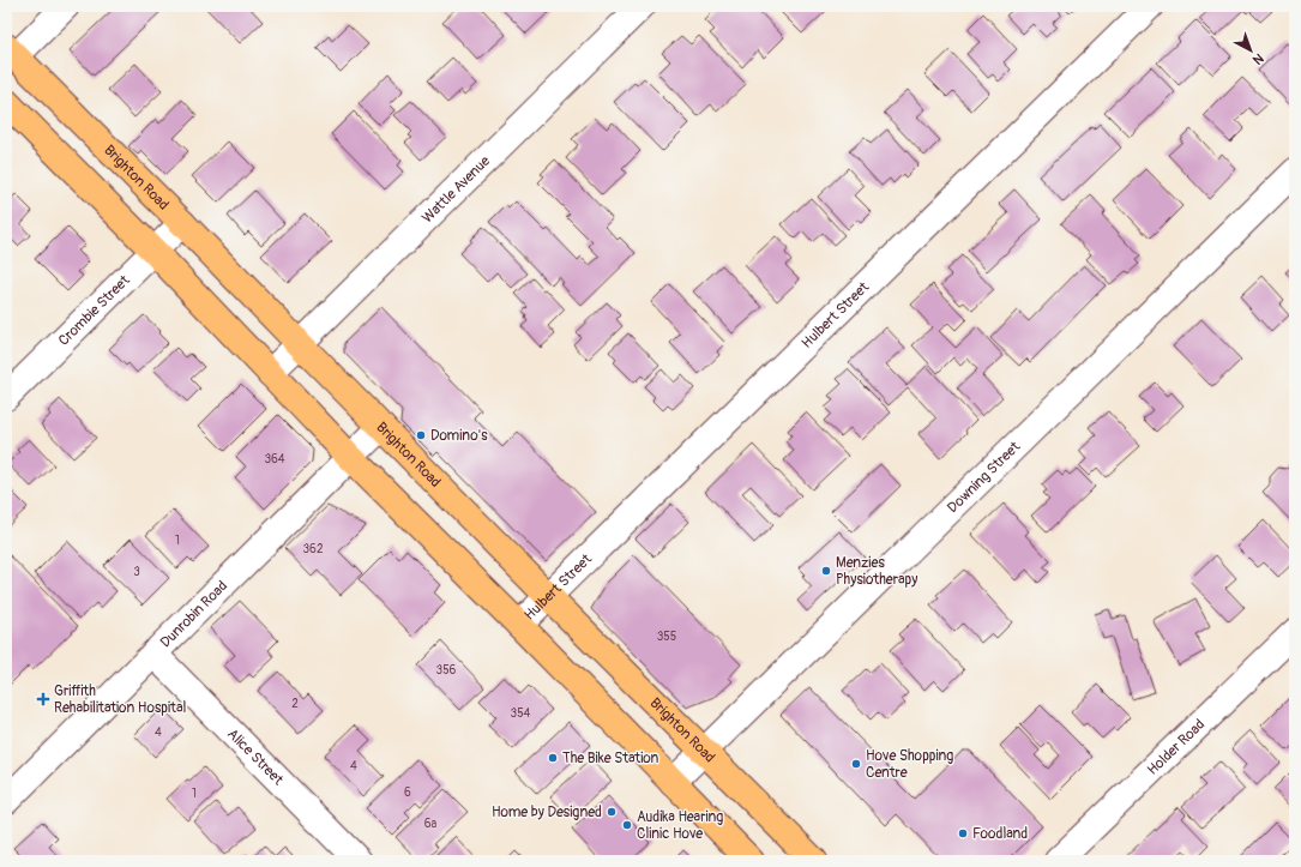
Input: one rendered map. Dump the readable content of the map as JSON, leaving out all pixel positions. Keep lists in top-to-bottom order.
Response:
{
  "streets": {
    "main road": ["Brighton Road"],
    "street": [
      "Wattle Avenue",
      "Crombie Street",
      "Hulbert Street",
      "Downing Street",
      "Dunrobin Road",
      "Holder Road",
      "Alice Street"
    ]
  },
  "crossings": [
    ["Brighton Road", "Wattle Avenue"],
    ["Brighton Road", "Crombie Street"],
    ["Brighton Road", "Hulbert Street"],
    ["Brighton Road", "Downing Street"],
    ["Brighton Road", "Dunrobin Road"],
    ["Dunrobin Road", "Alice Street"]
  ],
  "places": {
    "other": [
      "Domino's",
      "Menzies Physiotherapy",
      "The Bike Station",
      "Hove Shopping Centre",
      "Home by Designed",
      "Audika Hearing Clinic Hove",
      "Foodland"
    ],
    "health": ["Griffith Rehabilitation Hospital"]
  },
  "house_numbers": [
    "364",
    "1",
    "362",
    "3",
    "355",
    "356",
    "2",
    "354",
    "4",
    "4",
    "6",
    "1",
    "6a"
  ],
  "north": "bottom right"
}
